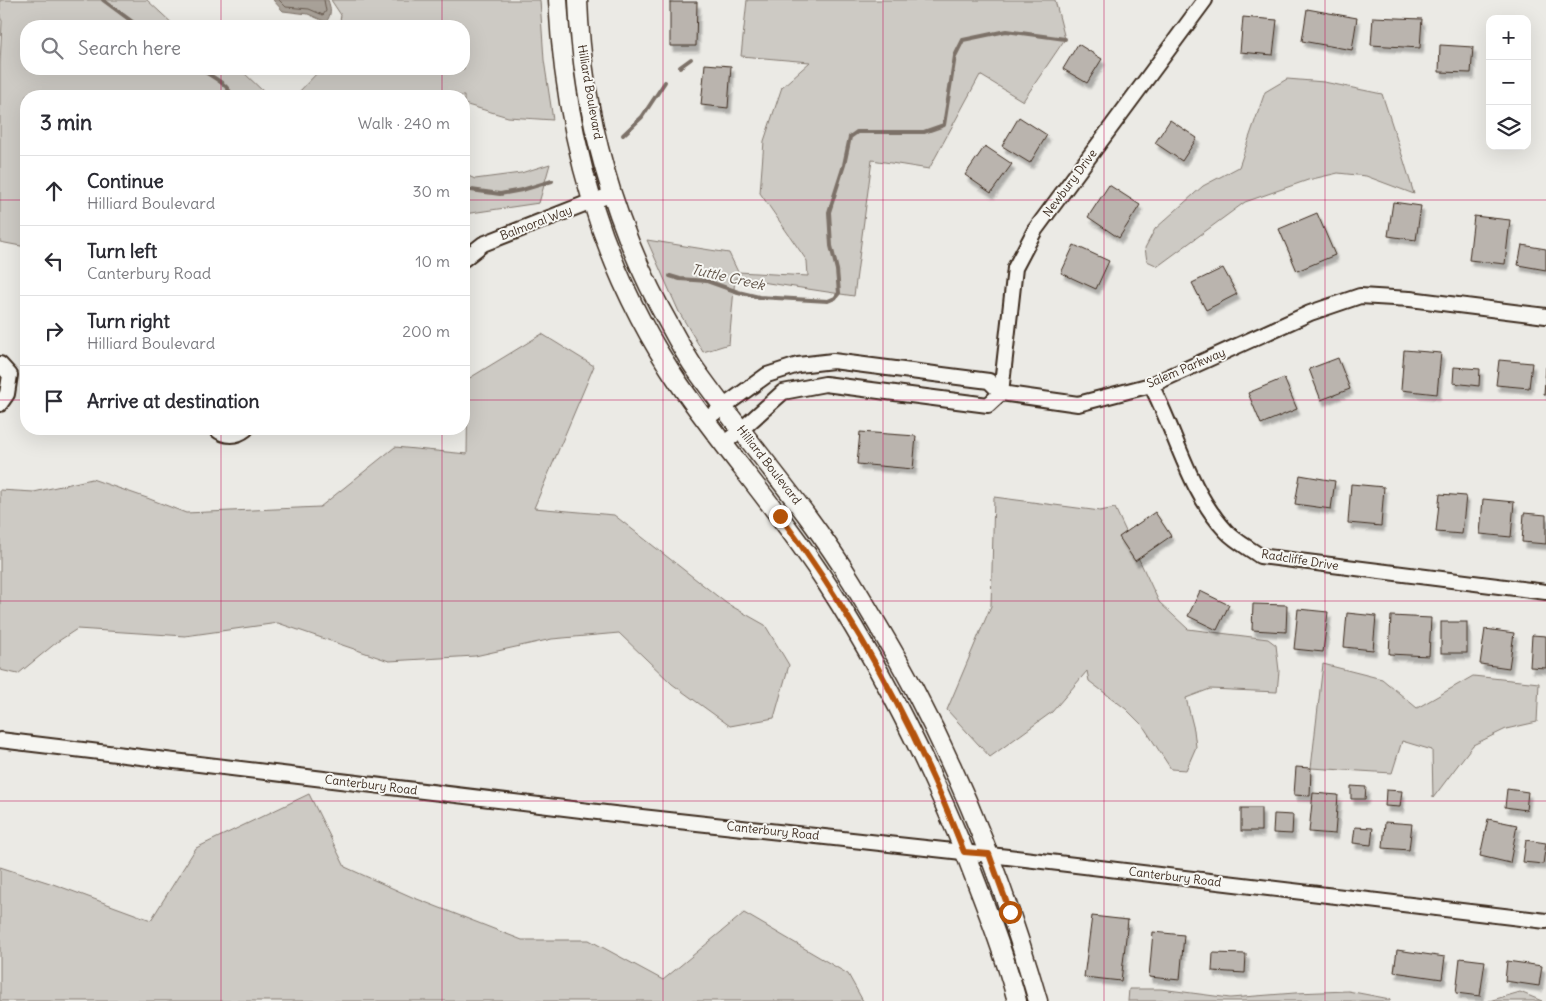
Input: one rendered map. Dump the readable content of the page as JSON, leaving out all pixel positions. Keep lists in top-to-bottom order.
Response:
{
  "streets": {
    "main road": ["Hilliard Boulevard"],
    "street": [
      "Newbury Drive",
      "Balmoral Way",
      "Salem Parkway",
      "Radcliffe Drive",
      "Canterbury Road"
    ]
  },
  "crossings": [
    ["Hilliard Boulevard", "Balmoral Way"],
    ["Hilliard Boulevard", "Canterbury Road"],
    ["Newbury Drive", "Salem Parkway"],
    ["Salem Parkway", "Radcliffe Drive"]
  ],
  "water": ["Tuttle Creek"],
  "page": {
    "map_buttons": ["+", "−"],
    "search": "Search here",
    "heading": ["3 min", "Walk · 240 m"],
    "list": [
      ["Continue", "Hilliard Boulevard", "30 m"],
      ["Turn left", "Canterbury Road", "10 m"],
      ["Turn right", "Hilliard Boulevard", "200 m"],
      "Arrive at destination"
    ]
  }
}
